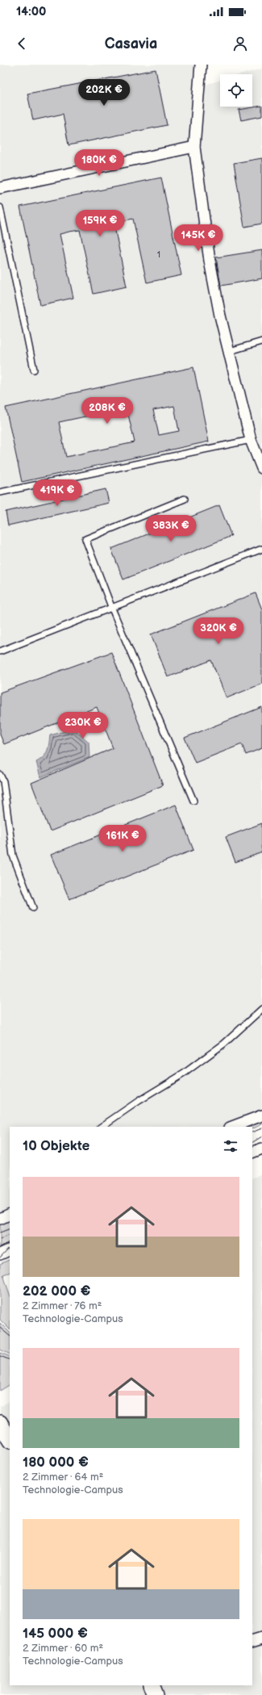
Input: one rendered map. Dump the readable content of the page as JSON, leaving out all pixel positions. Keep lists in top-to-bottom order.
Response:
{
  "house_numbers": ["1"],
  "page": {
    "status": "14:00",
    "header": "Casavia",
    "price": [
      "202K €",
      "180K €",
      "159K €",
      "145K €",
      "208K €",
      "419K €",
      "383K €",
      "320K €",
      "230K €",
      "161K €"
    ],
    "heading": "10 Objekte",
    "list": [
      {
        "name": "202 000 €",
        "note": "2 Zimmer · 76 m² · Technologie-Campus"
      },
      {
        "name": "180 000 €",
        "note": "2 Zimmer · 64 m² · Technologie-Campus"
      },
      {
        "name": "145 000 €",
        "note": "2 Zimmer · 60 m² · Technologie-Campus"
      }
    ]
  }
}
